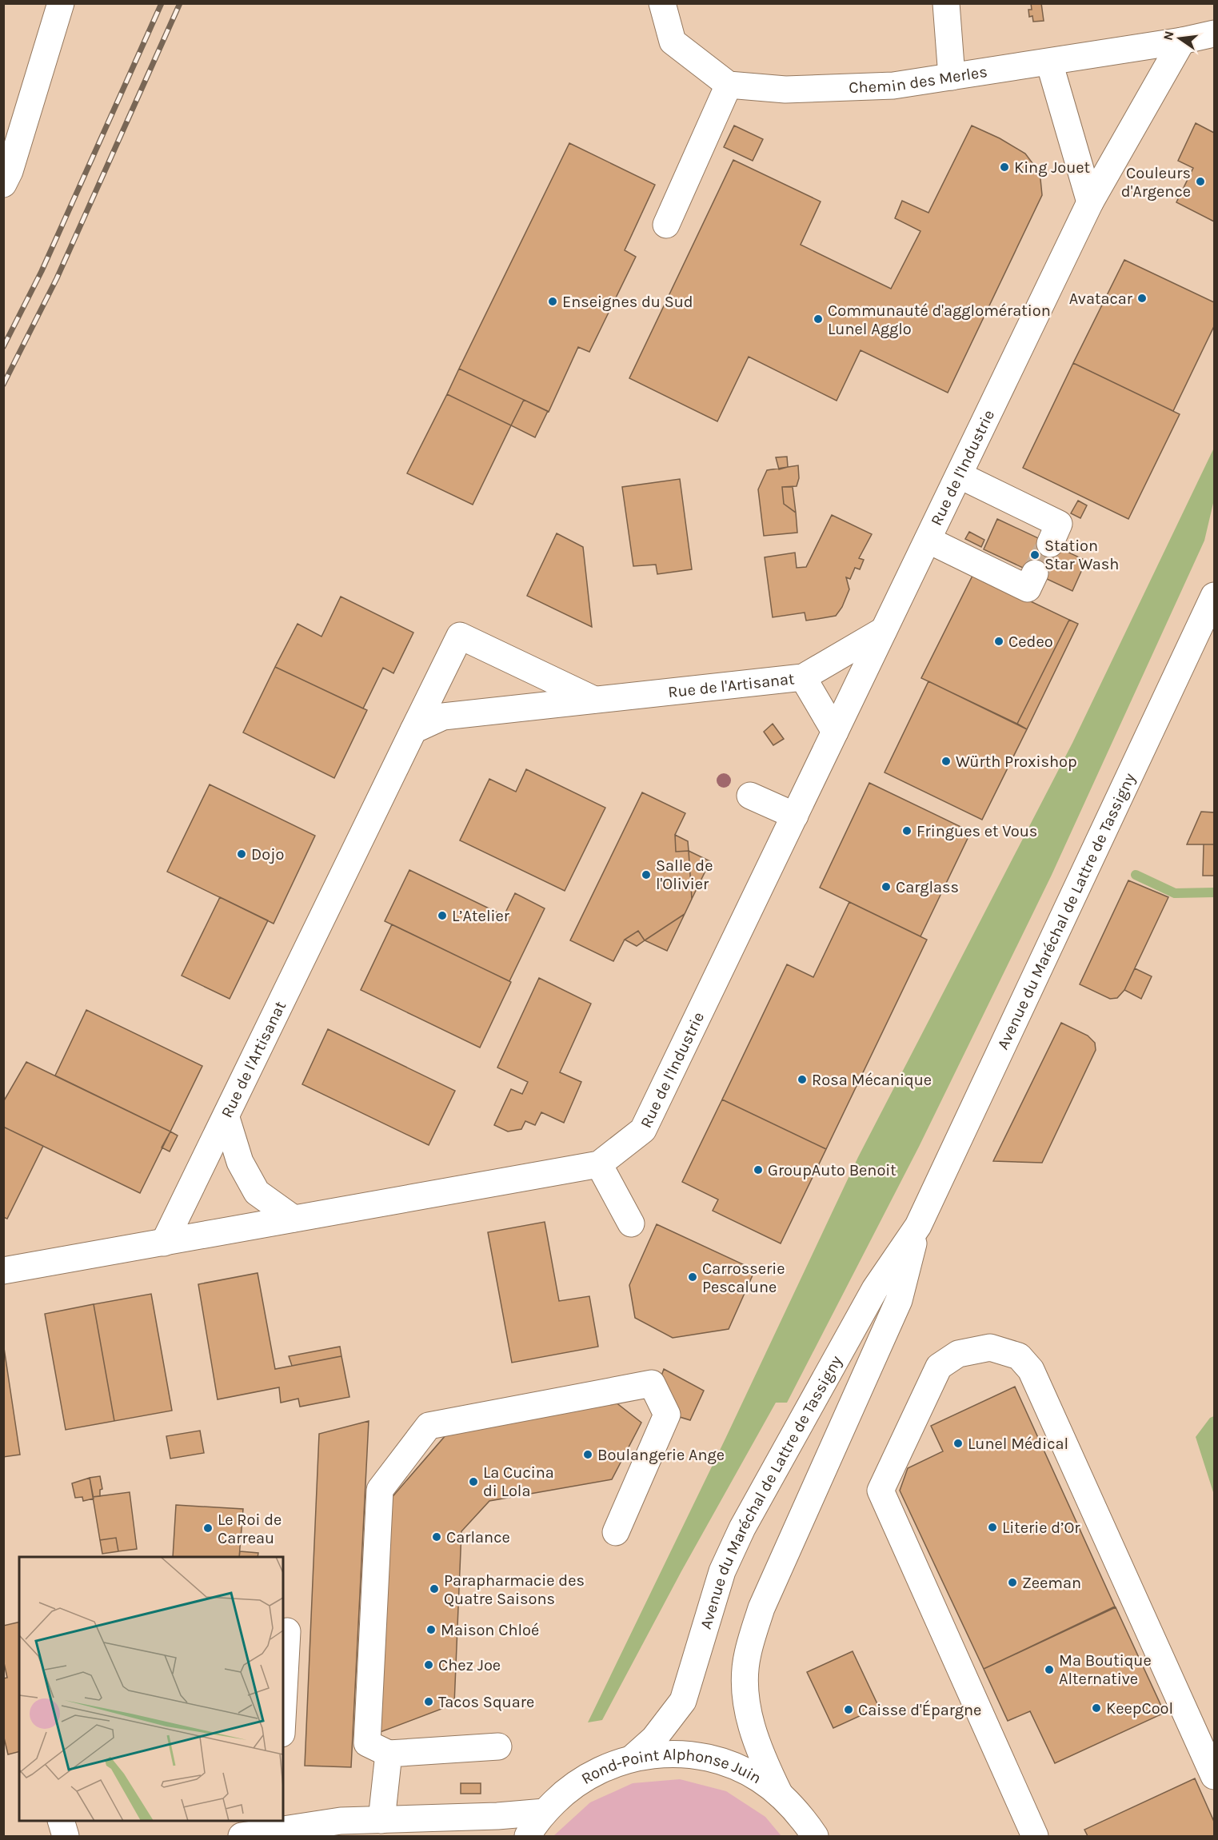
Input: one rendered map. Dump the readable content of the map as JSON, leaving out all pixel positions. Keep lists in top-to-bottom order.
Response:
{
  "streets": {
    "street": [
      "Chemin des Merles",
      "Rue de l'Industrie",
      "Rue de l'Artisanat",
      "Avenue du Maréchal de Lattre de Tassigny",
      "Rond-Point Alphonse Juin"
    ]
  },
  "crossings": [
    ["Chemin des Merles", "Rue de l'Industrie"],
    ["Rue de l'Industrie", "Rue de l'Artisanat"],
    ["Avenue du Maréchal de Lattre de Tassigny", "Rond-Point Alphonse Juin"]
  ],
  "places": [
    "King Jouet",
    "Couleurs d'Argence",
    "Avatacar",
    "Enseignes du Sud",
    "Communauté d'agglomération Lunel Agglo",
    "Station Star Wash",
    "Cedeo",
    "Würth Proxishop",
    "Fringues et Vous",
    "Dojo",
    "Salle de l'Olivier",
    "Carglass",
    "L’Atelier",
    "Rosa Mécanique",
    "GroupAuto Benoit",
    "Carrosserie Pescalune",
    "Lunel Médical",
    "Boulangerie Ange",
    "La Cucina di Lola",
    "Literie d’Or",
    "Le Roi de Carreau",
    "Carlance",
    "Zeeman",
    "Parapharmacie des Quatre Saisons",
    "Maison Chloé",
    "Chez Joe",
    "Ma Boutique Alternative",
    "Tacos Square",
    "KeepCool",
    "Caisse d'Épargne"
  ],
  "north": "left"
}
